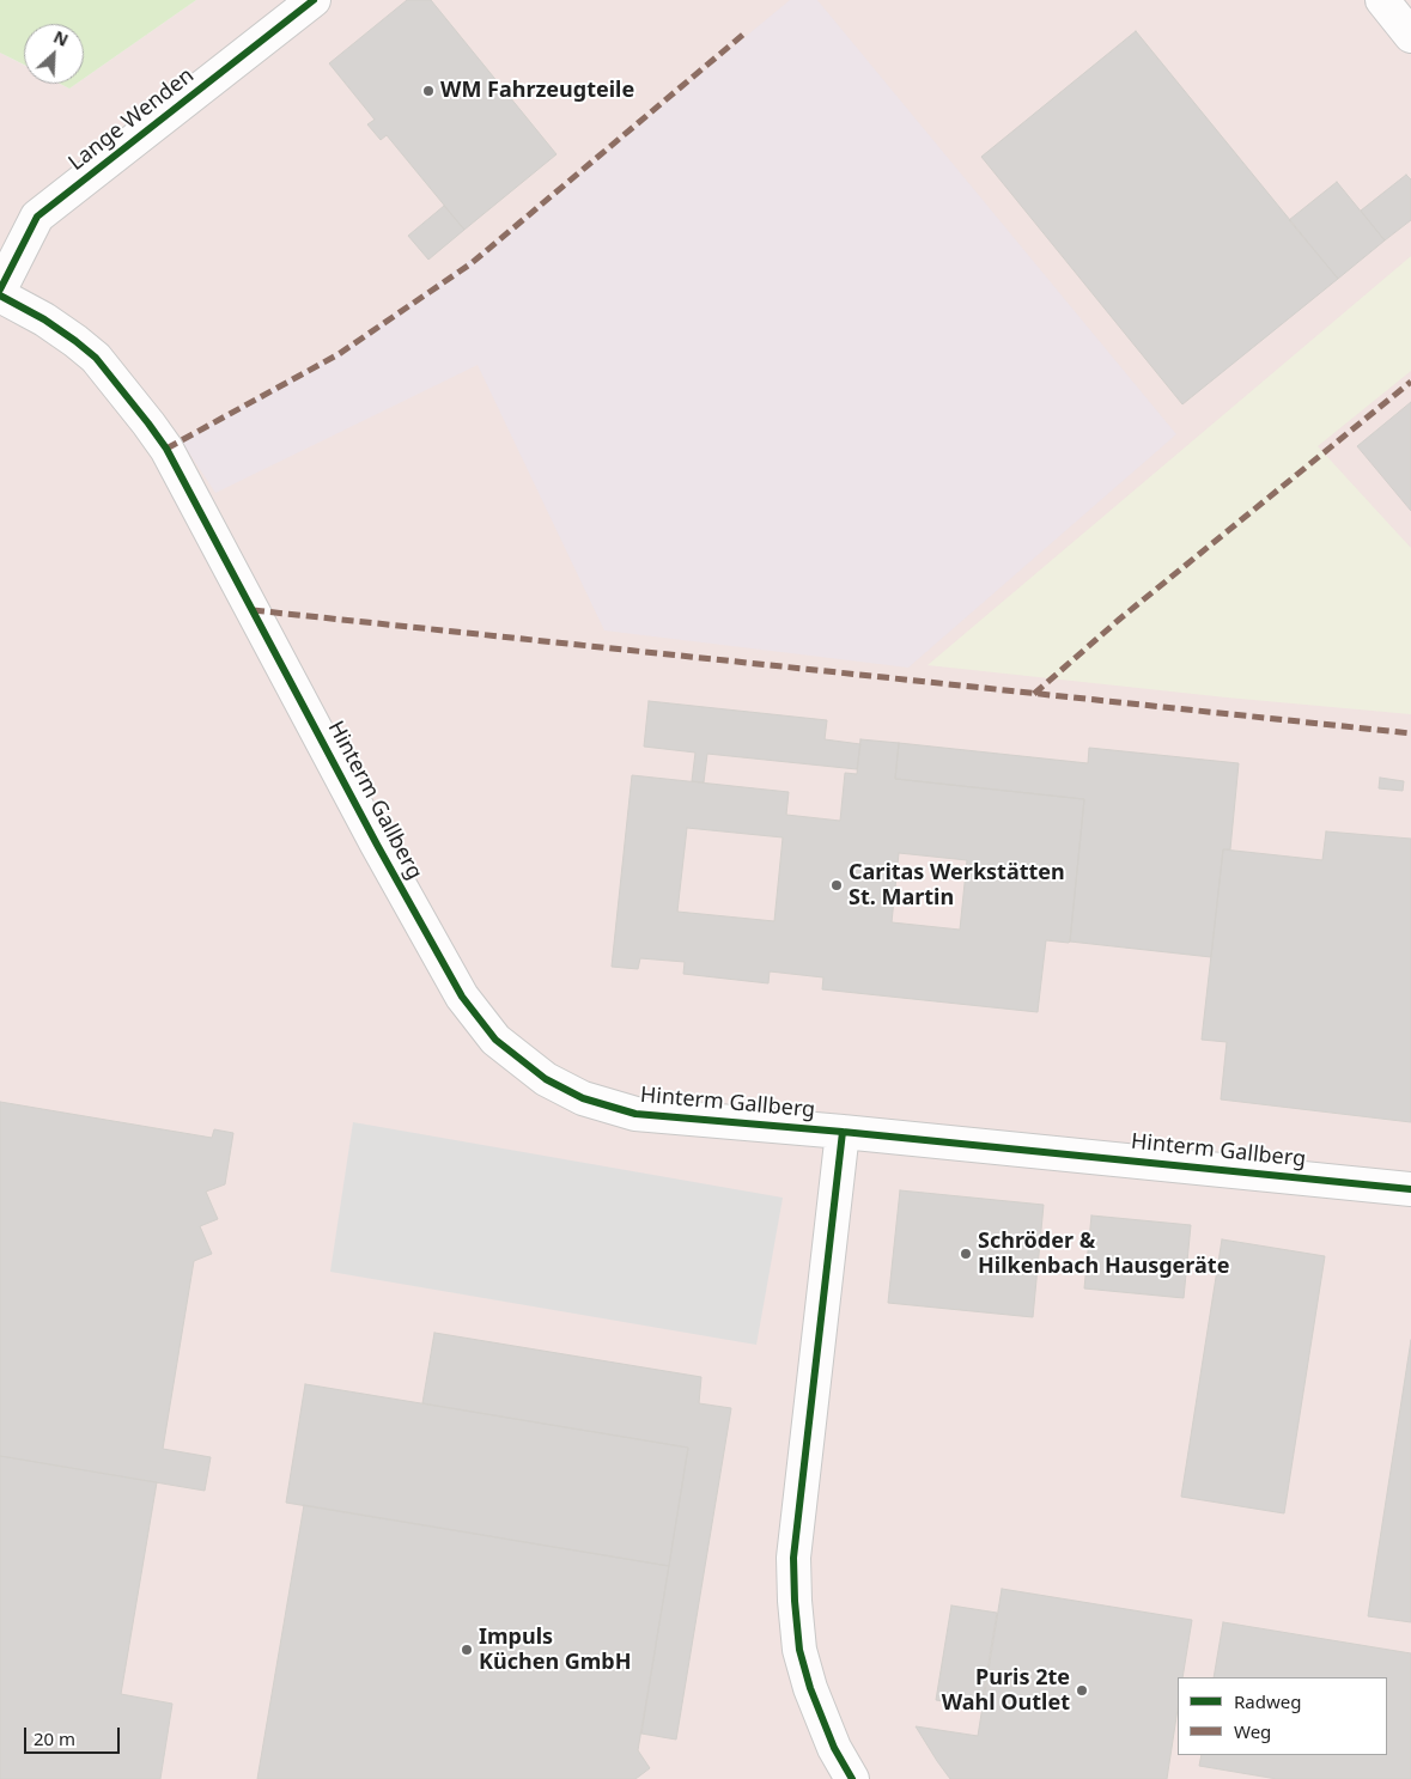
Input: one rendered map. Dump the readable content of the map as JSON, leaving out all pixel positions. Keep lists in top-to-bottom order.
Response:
{
  "streets": {
    "street": ["Lange Wenden", "Hinterm Gallberg"]
  },
  "places": [
    "WM Fahrzeugteile",
    "Caritas Werkstätten St. Martin",
    "Schröder & Hilkenbach Hausgeräte",
    "Impuls Küchen GmbH",
    "Puris 2te Wahl Outlet"
  ],
  "legend": ["Radweg", "Weg"],
  "scale_bar": "20 m",
  "north": "top right"
}
